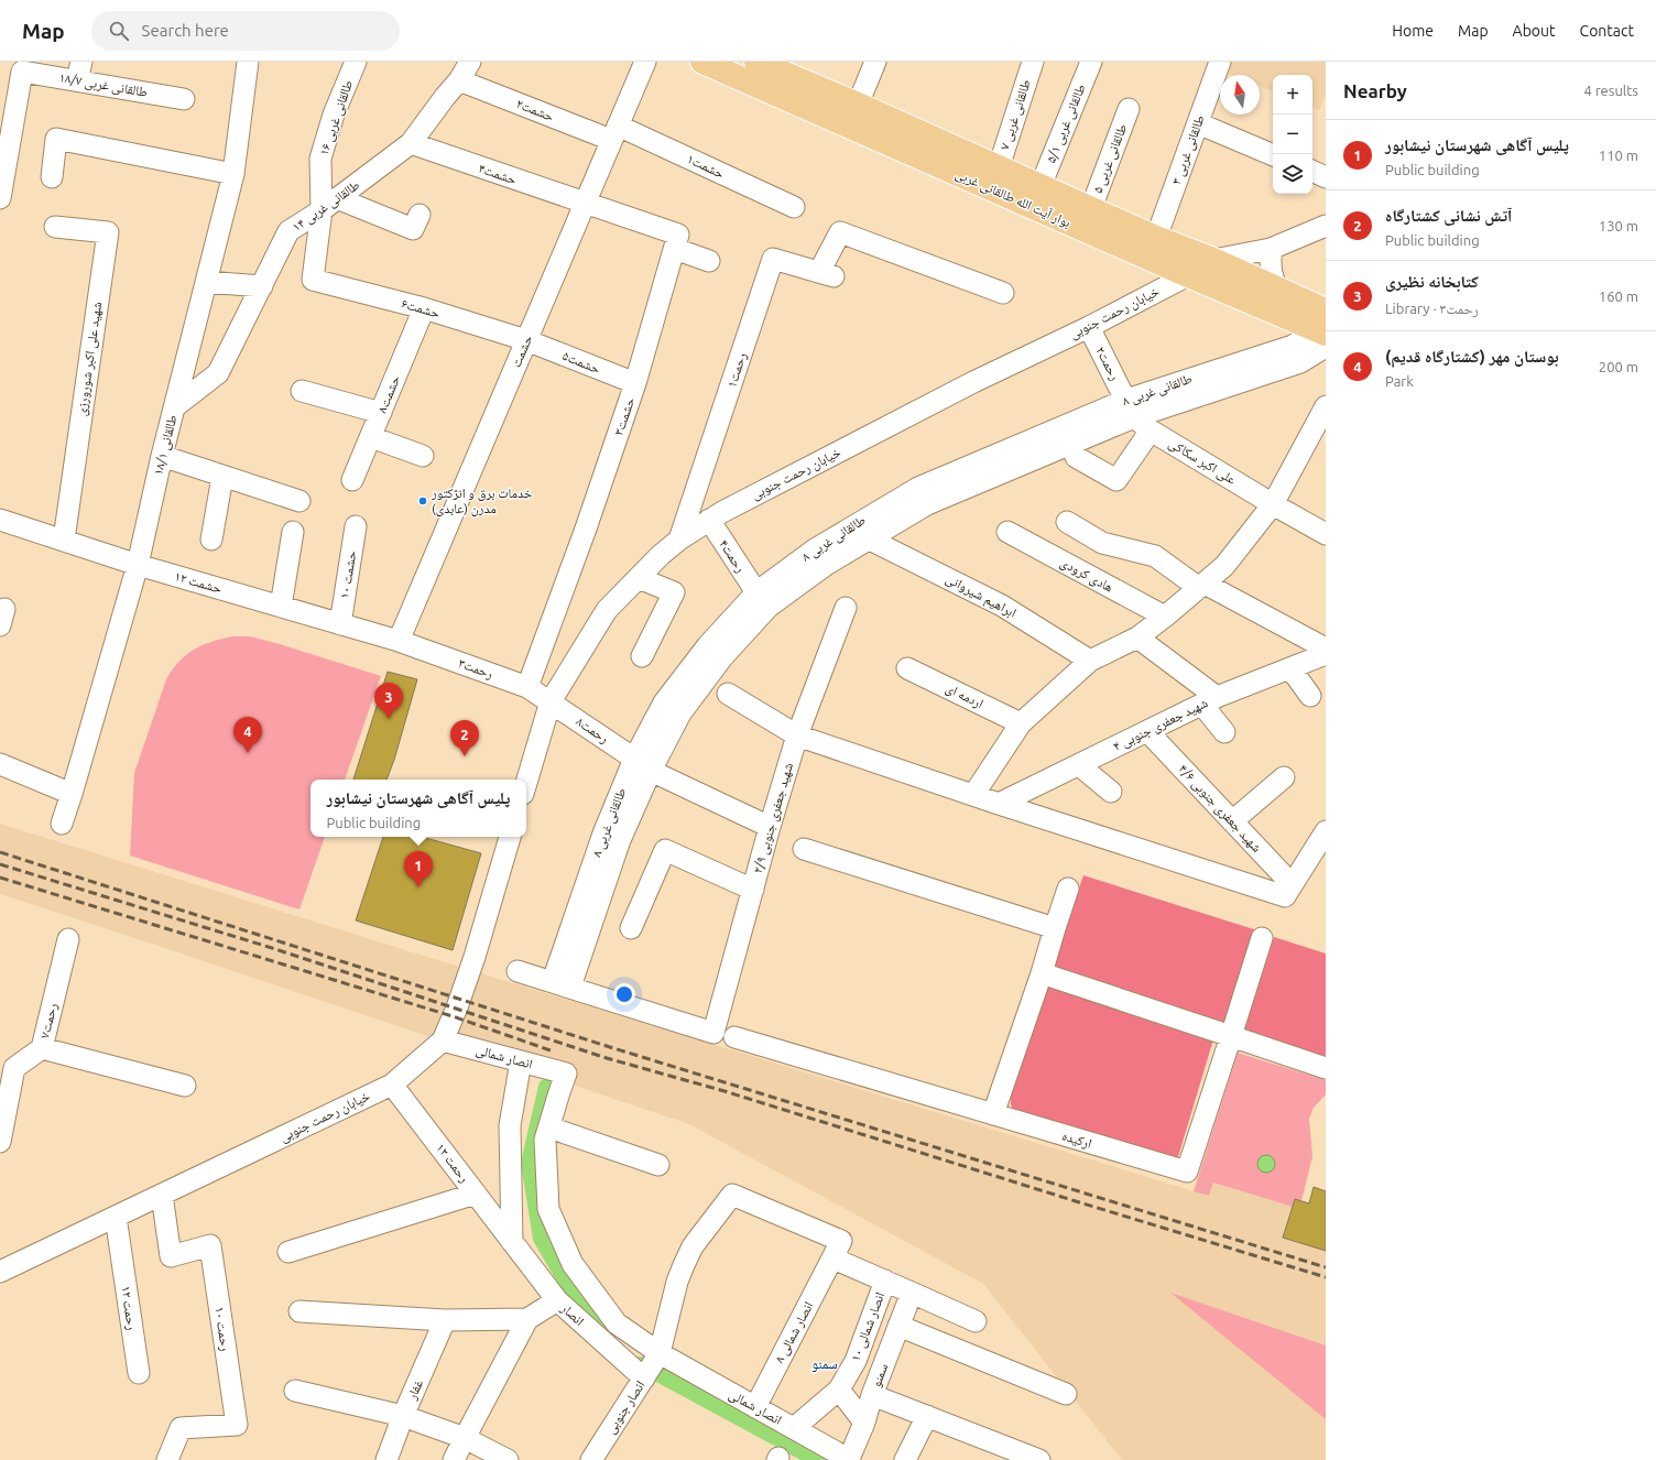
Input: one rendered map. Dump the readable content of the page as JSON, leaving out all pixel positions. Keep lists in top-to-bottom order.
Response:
{
  "streets": {
    "main road": ["بوار آیت الله طالقانی غربی"],
    "street": [
      "طالقانی غربی ۱۸/۷",
      "حشمت۲",
      "طالقانی غربی ۷",
      "طالقانی غربی ۱۶",
      "طالقانی غربی ۵/۱",
      "طالقانی غربی ۳",
      "طالقانی غربی ۵",
      "حشمت۱",
      "حشمت۴",
      "طالقانی غربی ۱۴",
      "حشمت۶",
      "خیابان رحمت جنوبی",
      "حشمت",
      "شهید علی اکبر شورورزی",
      "حشمت۵",
      "رحمت۲",
      "رحمت۱",
      "طالقانی غربی ۸",
      "حشمت۸",
      "حشمت۳",
      "طالقانی ۱۸/۱",
      "علی اکبر سکاکی",
      "رحمت۴",
      "حشمت ۱۰",
      "هادی کرودی",
      "حشمت ۱۲",
      "ابراهیم شیروانی",
      "رحمت۳",
      "اردمه ای",
      "شهید جعفری جنوبی ۴",
      "رحمت۸",
      "شهید جعفری جنوبی ۴/۶",
      "شهید جعفری جنوبی ۲/۹",
      "رحمت۷",
      "انصار شمالی",
      "ارکیده",
      "رحمت ۱۲",
      "انصار",
      "انصار شمالی ۱۰",
      "رحمت ۱۰",
      "انصار شمالی ۸",
      "سمنو",
      "غفار",
      "انصار جنوبی"
    ]
  },
  "crossings": [
    ["حشمت۲", "حشمت۱"],
    ["حشمت۲", "طالقانی غربی ۱۴"],
    ["حشمت۲", "حشمت"],
    ["طالقانی غربی ۷", "بوار آیت الله طالقانی غربی"],
    ["طالقانی غربی ۱۶", "طالقانی غربی ۱۴"],
    ["طالقانی غربی ۱۶", "حشمت۶"],
    ["طالقانی غربی ۵/۱", "بوار آیت الله طالقانی غربی"],
    ["طالقانی غربی ۳", "بوار آیت الله طالقانی غربی"],
    ["طالقانی غربی ۵", "بوار آیت الله طالقانی غربی"],
    ["حشمت۱", "حشمت"],
    ["حشمت۴", "طالقانی غربی ۱۴"],
    ["حشمت۴", "حشمت"],
    ["حشمت۴", "حشمت۳"],
    ["بوار آیت الله طالقانی غربی", "خیابان رحمت جنوبی"],
    ["بوار آیت الله طالقانی غربی", "طالقانی غربی ۸"],
    ["طالقانی غربی ۱۴", "طالقانی ۱۸/۱"],
    ["حشمت۶", "حشمت"],
    ["حشمت۶", "حشمت۵"],
    ["حشمت۶", "حشمت۸"],
    ["خیابان رحمت جنوبی", "رحمت۲"],
    ["خیابان رحمت جنوبی", "رحمت۱"],
    ["خیابان رحمت جنوبی", "رحمت۴"],
    ["خیابان رحمت جنوبی", "رحمت۳"],
    ["خیابان رحمت جنوبی", "رحمت۸"],
    ["خیابان رحمت جنوبی", "انصار شمالی"],
    ["خیابان رحمت جنوبی", "رحمت ۱۲"],
    ["خیابان رحمت جنوبی", "رحمت ۱۰"],
    ["حشمت", "حشمت۵"],
    ["حشمت", "حشمت۳"],
    ["حشمت", "حشمت ۱۲"],
    ["حشمت", "رحمت۳"],
    ["شهید علی اکبر شورورزی", "حشمت ۱۲"],
    ["حشمت۵", "حشمت۳"],
    ["رحمت۲", "طالقانی غربی ۸"],
    ["رحمت۲", "علی اکبر سکاکی"],
    ["طالقانی غربی ۸", "علی اکبر سکاکی"],
    ["طالقانی غربی ۸", "رحمت۴"],
    ["طالقانی غربی ۸", "ابراهیم شیروانی"],
    ["طالقانی غربی ۸", "رحمت۸"],
    ["طالقانی غربی ۸", "شهید جعفری جنوبی ۲/۹"],
    ["حشمت۳", "رحمت۳"],
    ["طالقانی ۱۸/۱", "حشمت ۱۲"],
    ["حشمت ۱۰", "حشمت ۱۲"],
    ["حشمت ۱۲", "رحمت۳"],
    ["رحمت۳", "رحمت۸"],
    ["شهید جعفری جنوبی ۴", "شهید جعفری جنوبی ۴/۶"],
    ["رحمت۸", "شهید جعفری جنوبی ۲/۹"],
    ["انصار شمالی", "انصار شمالی ۱۰"],
    ["انصار شمالی", "انصار شمالی ۸"],
    ["انصار شمالی", "انصار جنوبی"],
    ["رحمت ۱۲", "انصار"],
    ["انصار", "انصار جنوبی"],
    ["انصار شمالی ۸", "انصار جنوبی"]
  ],
  "districts": ["سمنو"],
  "places": ["خدمات برق و انژکتور مدرن (عابدی)"],
  "north": "top",
  "page": {
    "header": "Map",
    "search": "Search here",
    "nav": [
      "Home",
      "Map",
      "About",
      "Contact"
    ],
    "heading": ["Nearby", "4 results"],
    "map_buttons": ["+", "−"],
    "list": [
      {
        "mark": "1",
        "name": "پلیس آگاهی شهرستان نیشابور",
        "note": "Public building",
        "value": "110 m"
      },
      {
        "mark": "2",
        "name": "آتش نشانی کشتارگاه",
        "note": "Public building",
        "value": "130 m"
      },
      {
        "mark": "3",
        "name": "کتابخانه نظیری",
        "note": "Library · رحمت۳",
        "value": "160 m"
      },
      {
        "mark": "4",
        "name": "(بوستان مهر (کشتارگاه قدیم",
        "note": "Park",
        "value": "200 m"
      }
    ],
    "pins": [
      "3",
      "4",
      "2",
      "1"
    ],
    "popup": ["پلیس آگاهی شهرستان نیشابور", "Public building"]
  }
}
